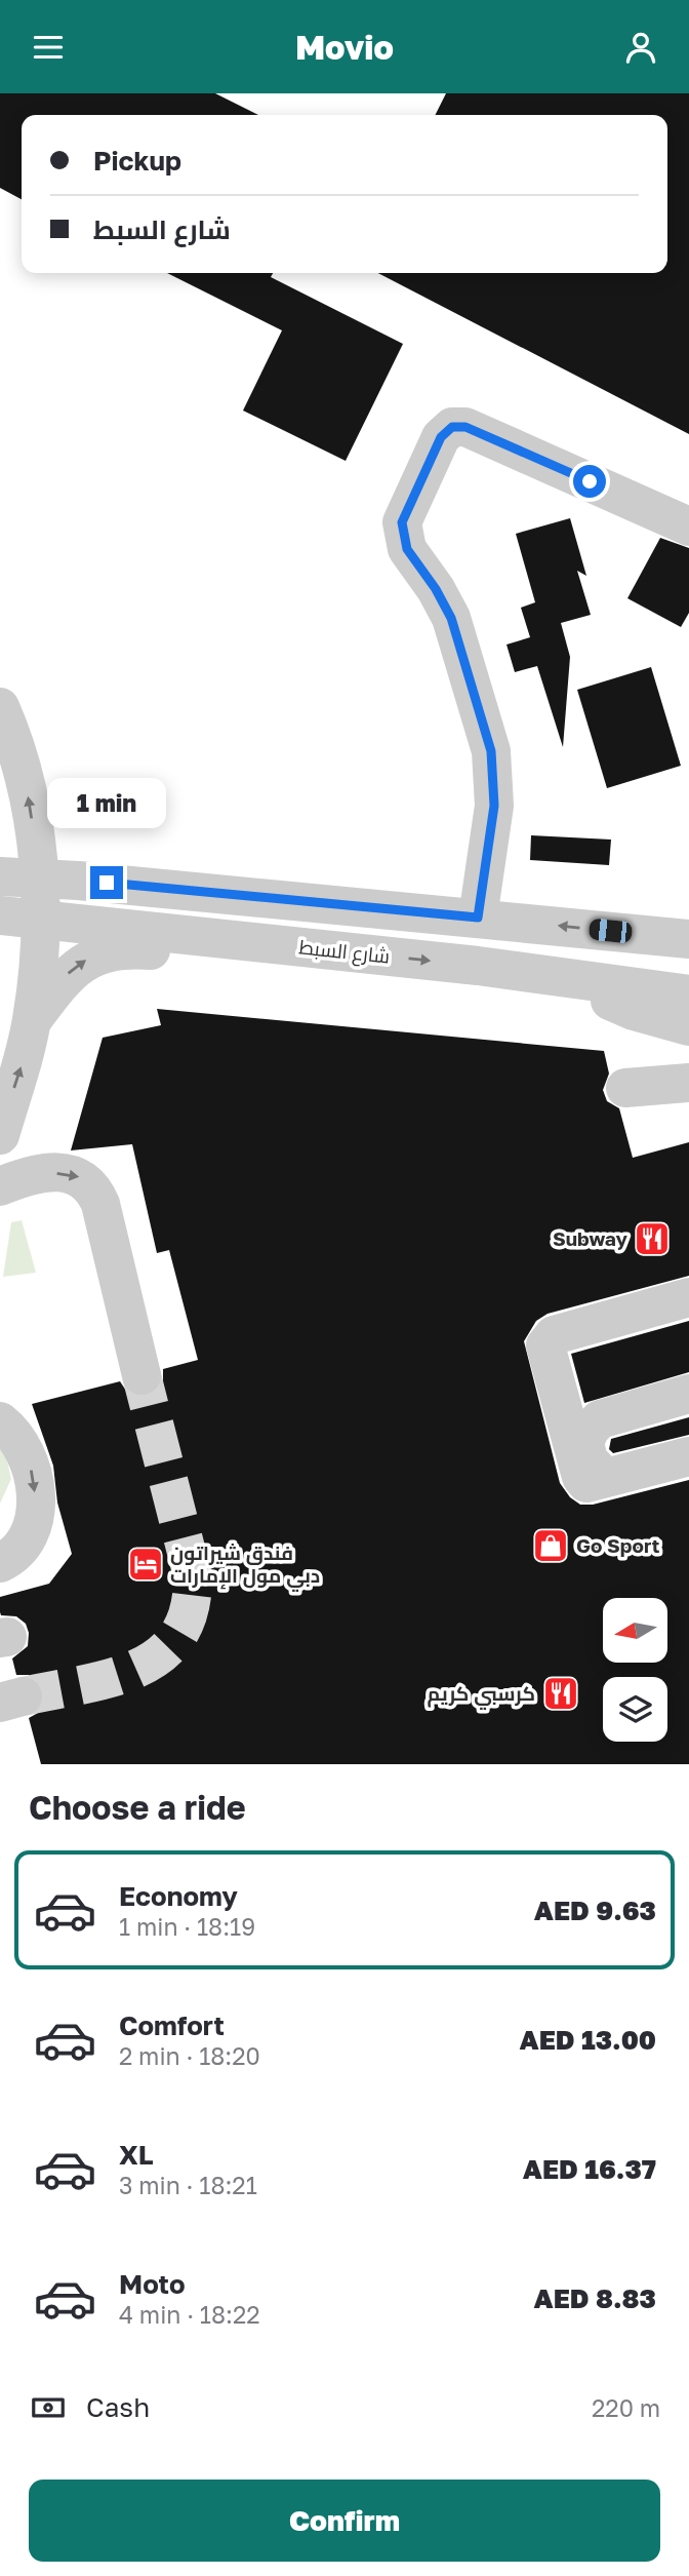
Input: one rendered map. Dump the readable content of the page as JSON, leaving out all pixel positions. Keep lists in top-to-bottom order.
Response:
{
  "streets": {
    "street": ["شارع السبط"]
  },
  "places": {
    "restaurant": ["Subway", "كرسبي كريم"],
    "shop": ["Go Sport"],
    "hotel": ["فندق شيراتون دبي مول الإمارات"]
  },
  "north": "left",
  "page": {
    "header": "Movio",
    "banner": ["Pickup", "شارع السبط"],
    "bubble": "1 min",
    "heading": "Choose a ride",
    "list": [
      {
        "name": "Economy",
        "note": "1 min · 18:19",
        "value": "AED 9.63"
      },
      {
        "name": "Comfort",
        "note": "2 min · 18:20",
        "value": "AED 13.00"
      },
      {
        "name": "XL",
        "note": "3 min · 18:21",
        "value": "AED 16.37"
      },
      {
        "name": "Moto",
        "note": "4 min · 18:22",
        "value": "AED 8.83"
      }
    ],
    "pay": ["Cash", "220 m"],
    "buttons": "Confirm"
  }
}
